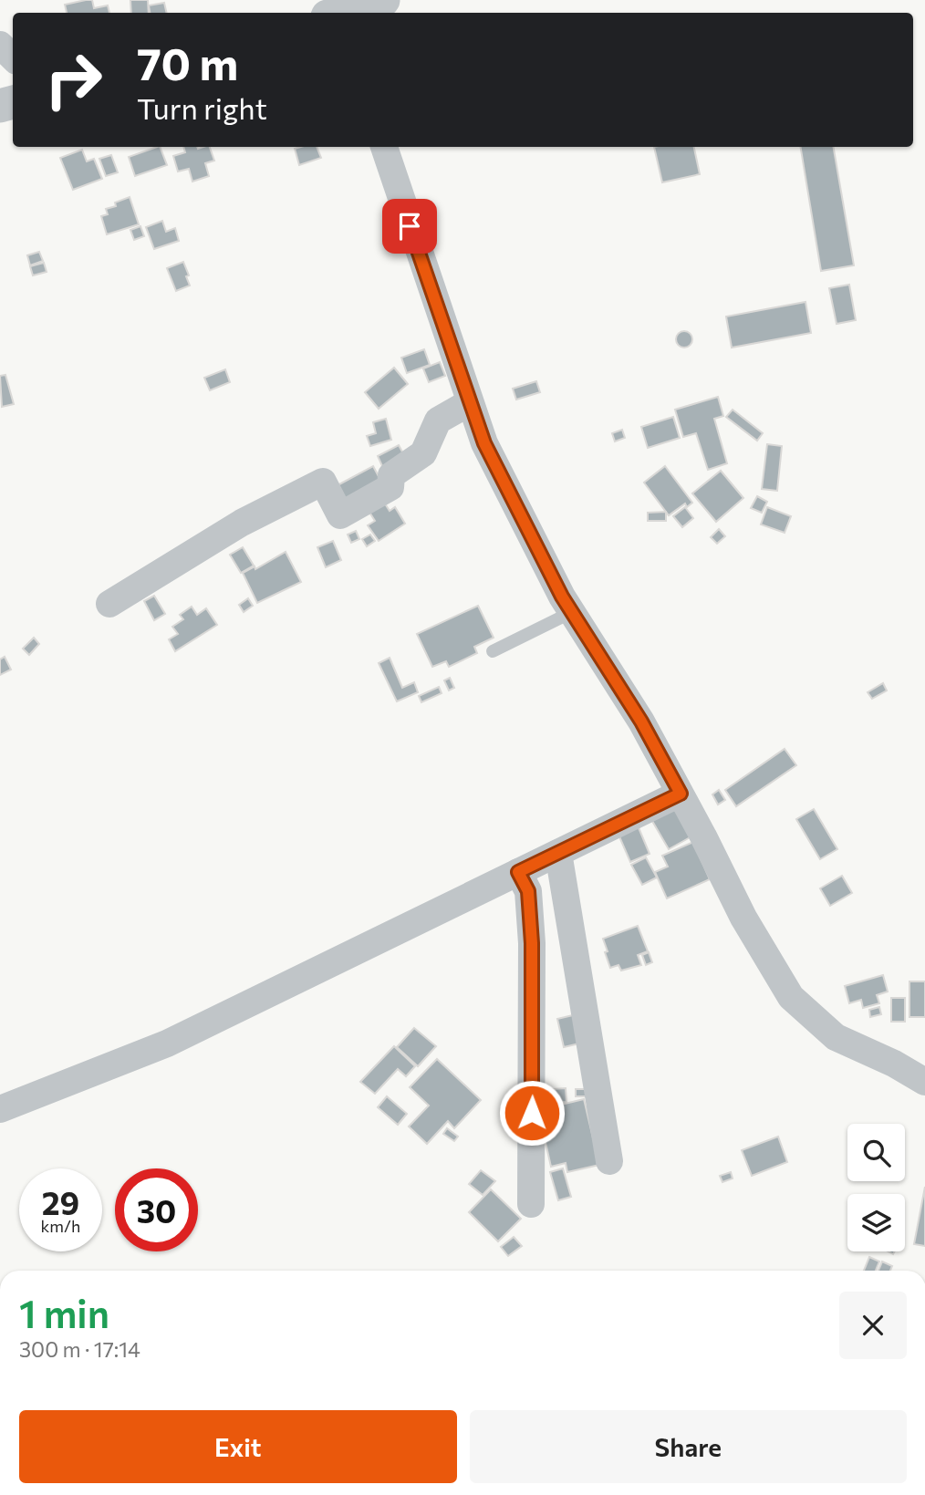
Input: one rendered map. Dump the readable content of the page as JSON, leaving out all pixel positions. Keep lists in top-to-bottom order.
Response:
{
  "page": {
    "turn": ["70 m", "Turn right"],
    "speed": "29 km/h",
    "limit": "30",
    "heading": ["1 min", "300 m · 17:14"],
    "buttons": ["Exit", "Share"]
  }
}
